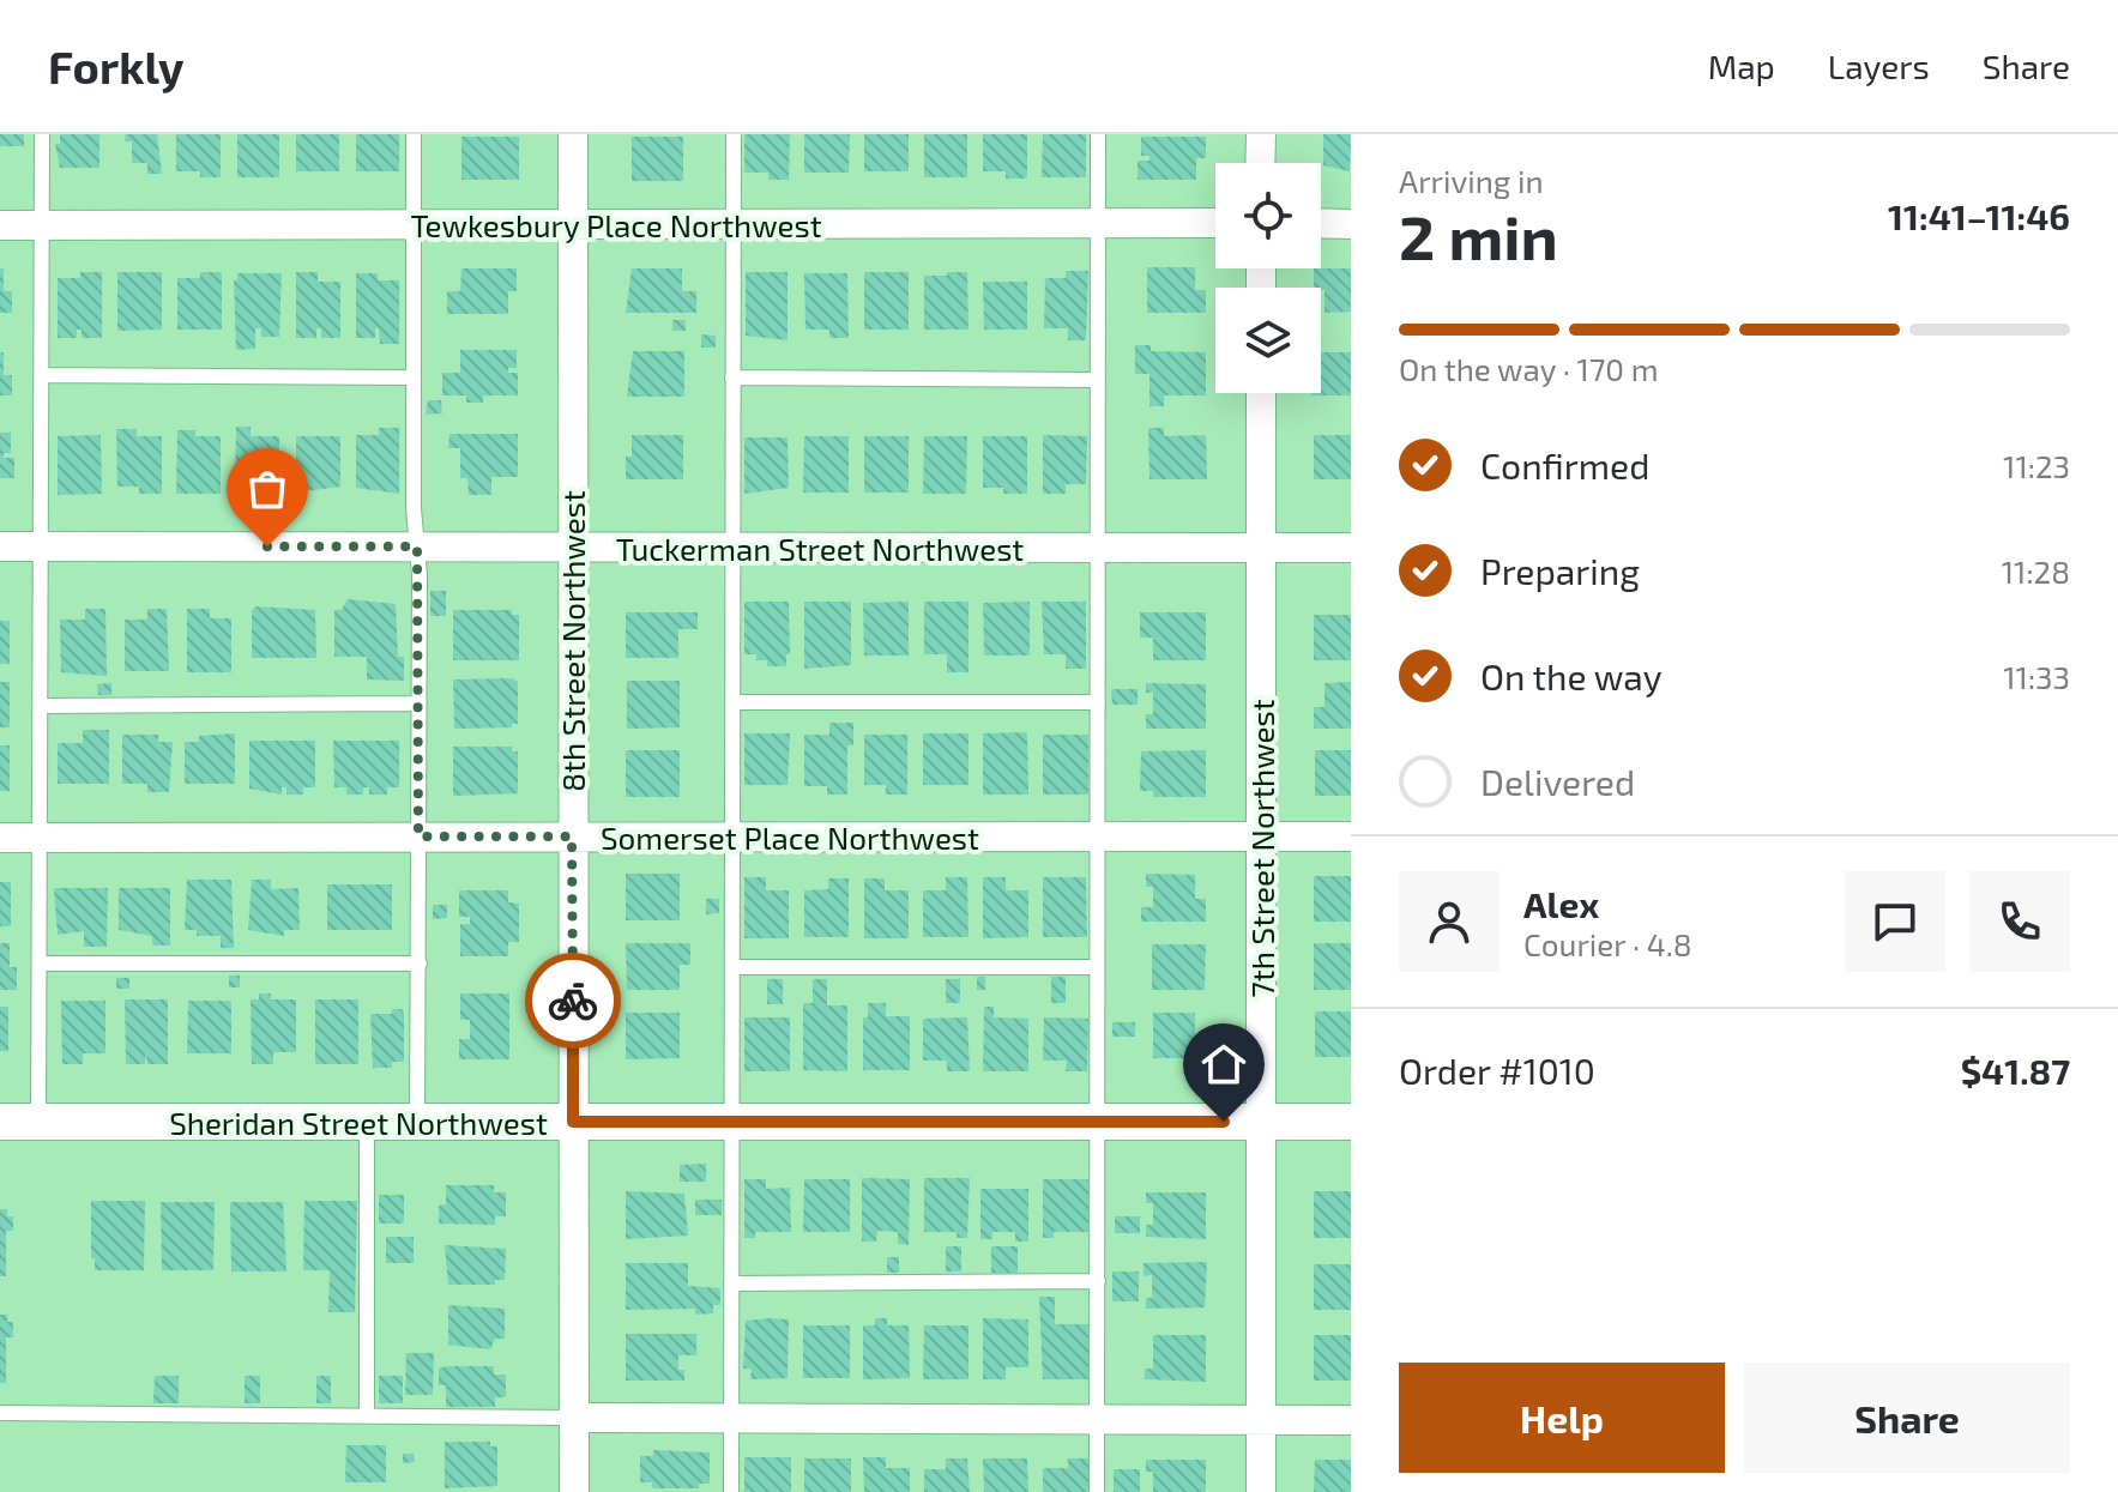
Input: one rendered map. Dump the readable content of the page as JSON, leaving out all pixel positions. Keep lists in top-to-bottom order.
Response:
{
  "streets": {
    "street": [
      "Tewkesbury Place Northwest",
      "Tuckerman Street Northwest",
      "8th Street Northwest",
      "Somerset Place Northwest",
      "7th Street Northwest",
      "Sheridan Street Northwest"
    ]
  },
  "crossings": [
    ["Tewkesbury Place Northwest", "8th Street Northwest"],
    ["Tuckerman Street Northwest", "8th Street Northwest"],
    ["Tuckerman Street Northwest", "7th Street Northwest"],
    ["8th Street Northwest", "Somerset Place Northwest"],
    ["8th Street Northwest", "Sheridan Street Northwest"],
    ["Somerset Place Northwest", "7th Street Northwest"],
    ["7th Street Northwest", "Sheridan Street Northwest"]
  ],
  "page": {
    "header": "Forkly",
    "nav": ["Map", "Layers", "Share"],
    "heading": ["2 min", "Arriving in", "11:41–11:46"],
    "panel": [
      "Alex",
      "Courier · 4.8",
      "Order #1010",
      "$41.87"
    ],
    "bar": "On the way · 170 m",
    "list": [
      ["Confirmed", "11:23"],
      ["Preparing", "11:28"],
      ["On the way", "11:33"],
      "Delivered"
    ],
    "buttons": ["Help", "Share"]
  }
}
